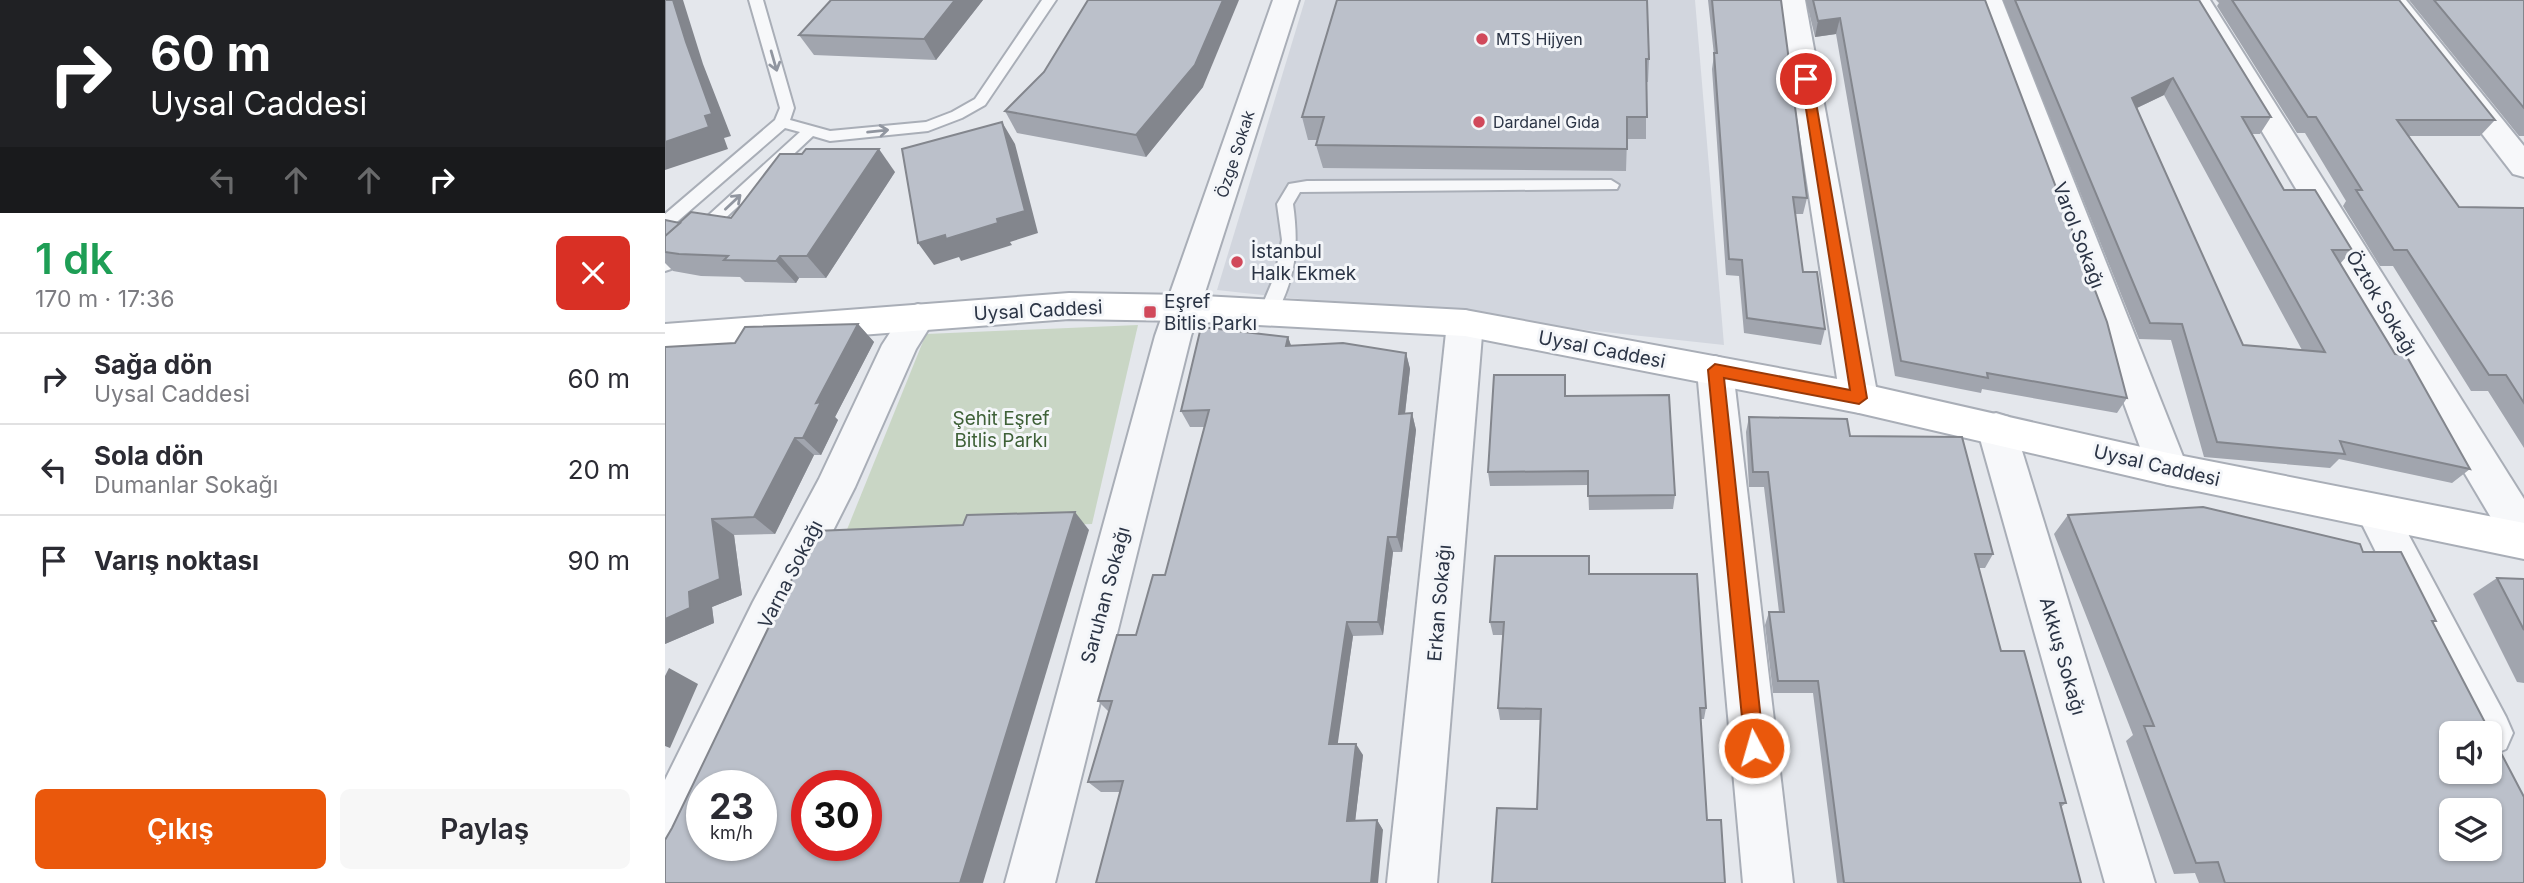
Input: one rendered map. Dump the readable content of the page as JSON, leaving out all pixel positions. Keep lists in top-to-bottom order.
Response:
{
  "streets": {
    "street": [
      "Özge Sokak",
      "Varol Sokağı",
      "Öztok Sokağı",
      "Uysal Caddesi",
      "Varna Sokağı",
      "Saruhan Sokağı",
      "Erkan Sokağı",
      "Akkuş Sokağı"
    ]
  },
  "crossings": [
    ["Özge Sokak", "Uysal Caddesi"],
    ["Özge Sokak", "Saruhan Sokağı"],
    ["Varol Sokağı", "Uysal Caddesi"],
    ["Uysal Caddesi", "Varna Sokağı"],
    ["Uysal Caddesi", "Saruhan Sokağı"],
    ["Uysal Caddesi", "Erkan Sokağı"],
    ["Uysal Caddesi", "Akkuş Sokağı"]
  ],
  "parks": ["Şehit Eşref Bitlis Parkı"],
  "places": {
    "other": ["MTS Hijyen", "Dardanel Gıda", "İstanbul Halk Ekmek"],
    "transit": ["Eşref Bitlis Parkı"]
  },
  "page": {
    "turn": ["60 m", "Uysal Caddesi"],
    "heading": ["1 dk", "170 m · 17:36"],
    "list": [
      {
        "name": "Sağa dön",
        "note": "Uysal Caddesi",
        "value": "60 m"
      },
      {
        "name": "Sola dön",
        "note": "Dumanlar Sokağı",
        "value": "20 m"
      },
      {
        "name": "Varış noktası",
        "value": "90 m"
      }
    ],
    "speed": "23 km/h",
    "limit": "30",
    "buttons": ["Çıkış", "Paylaş"]
  }
}
